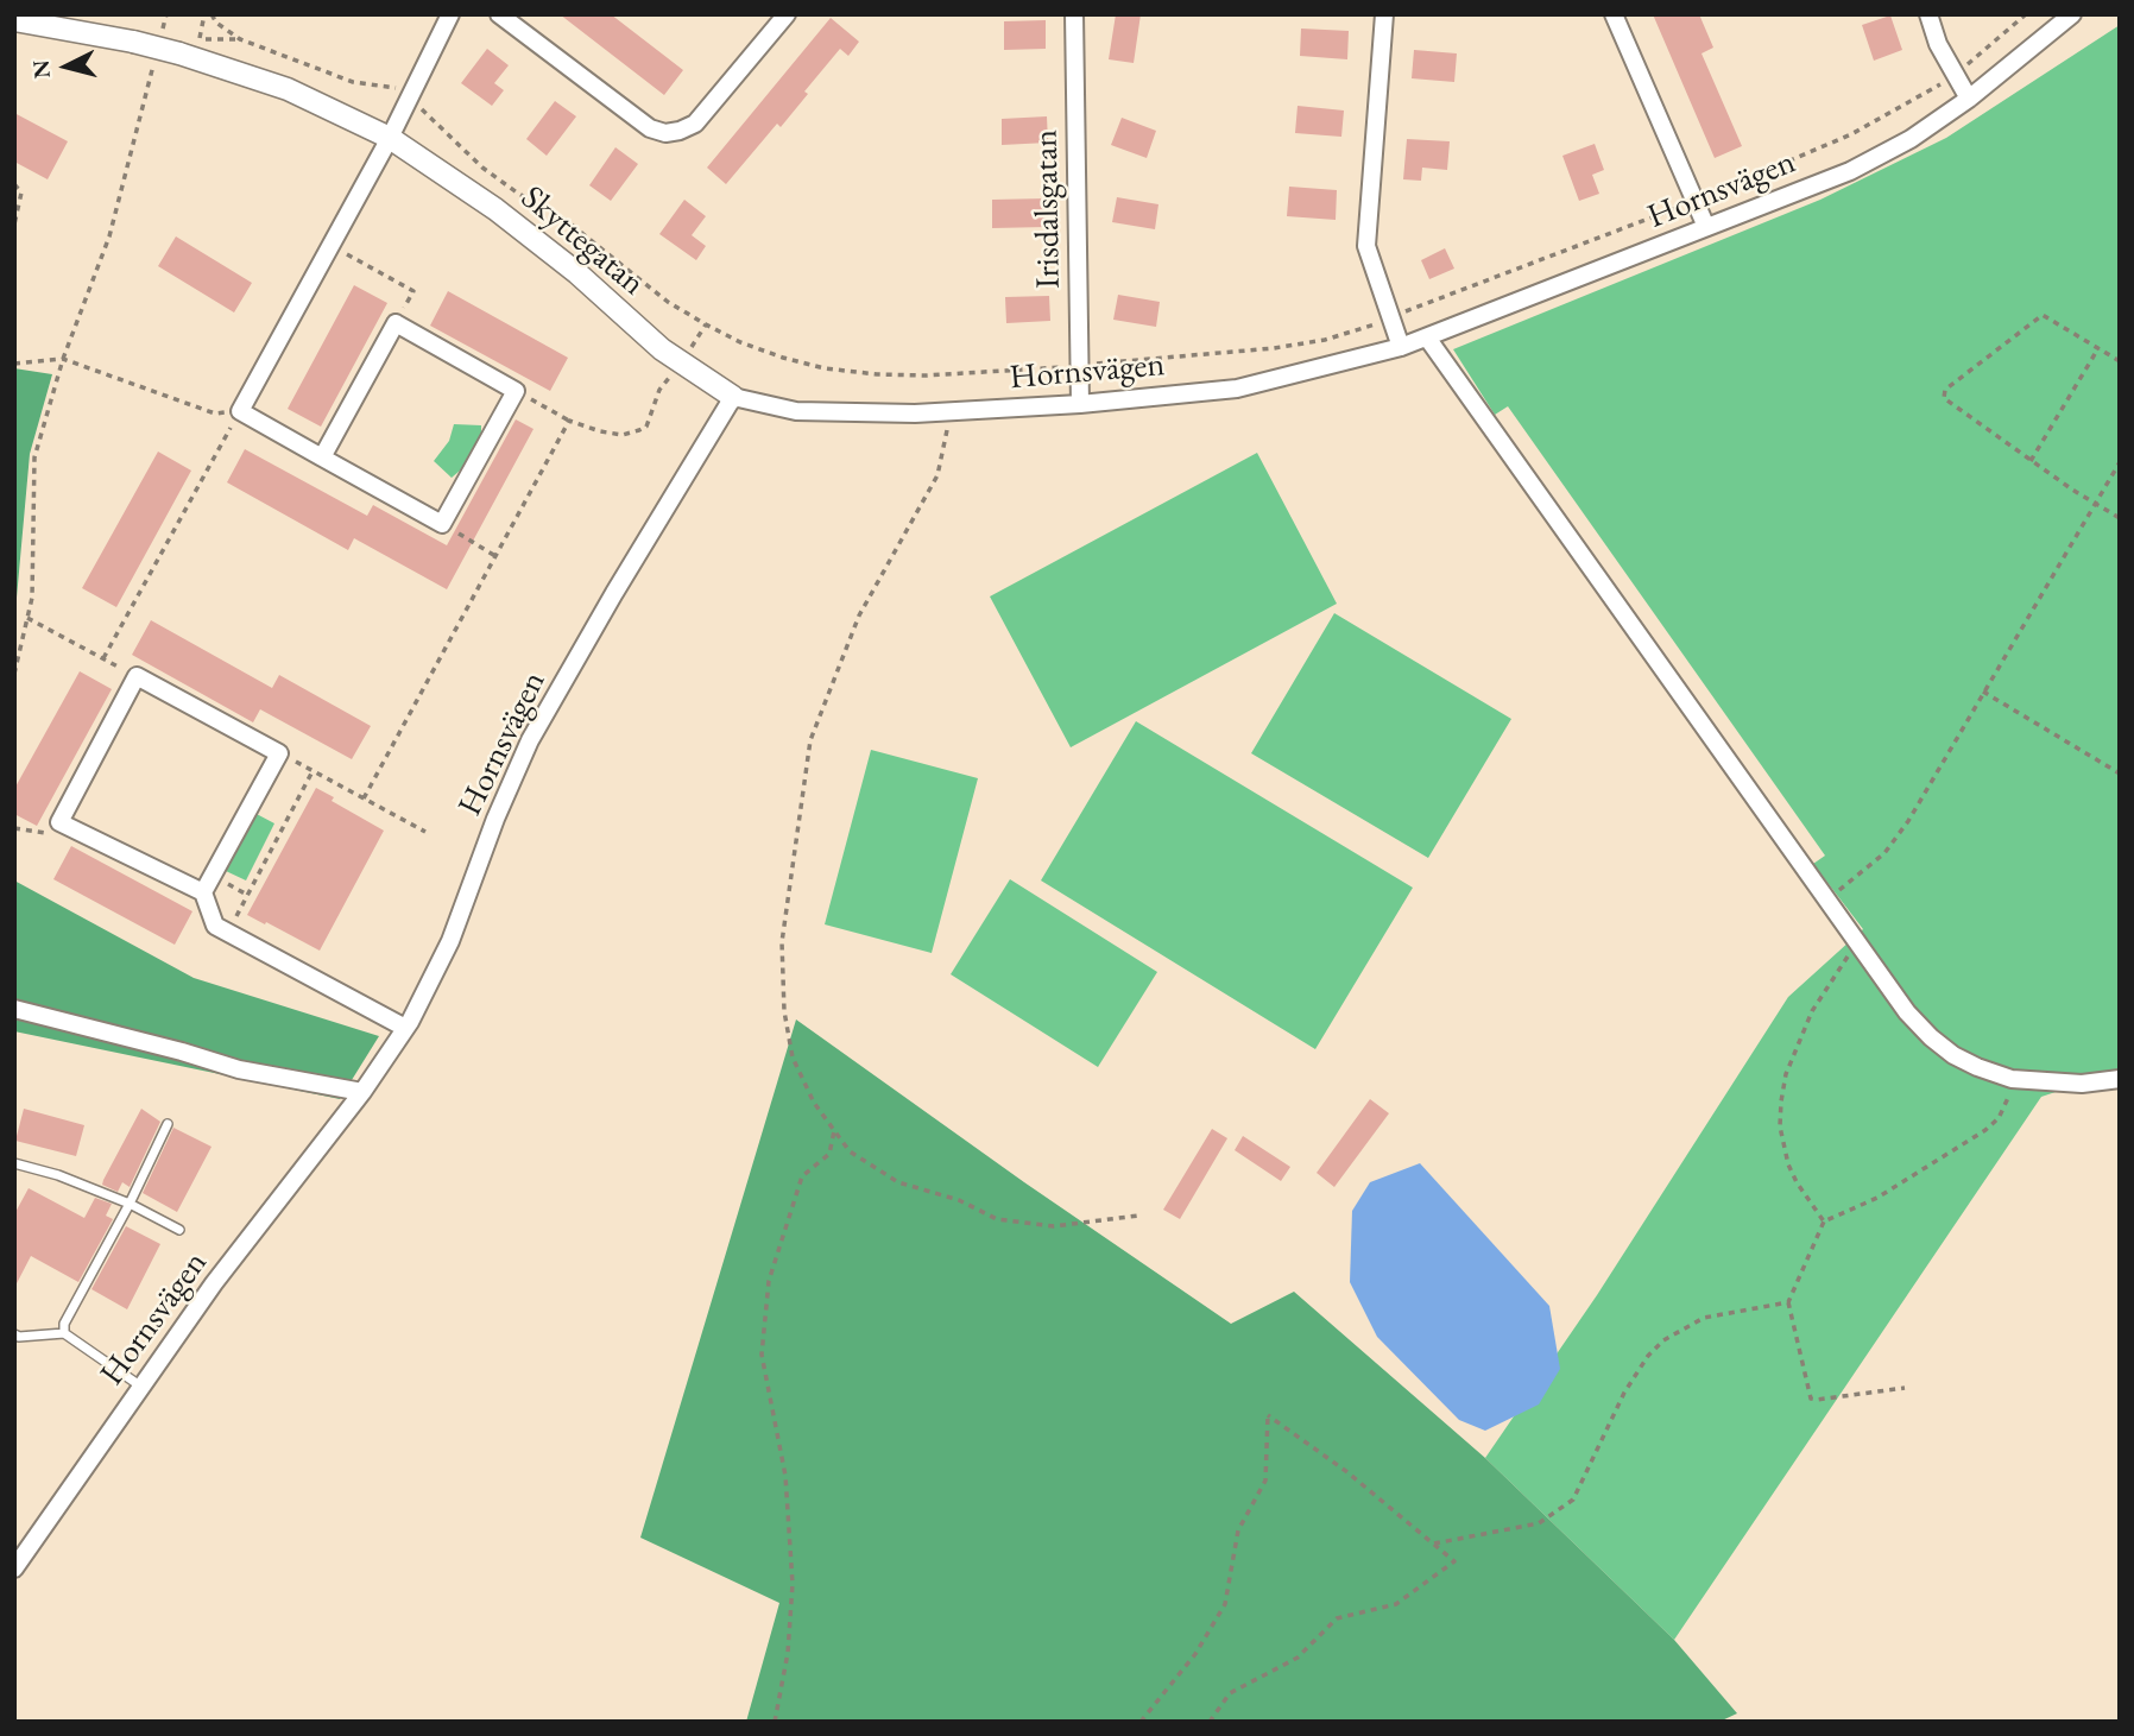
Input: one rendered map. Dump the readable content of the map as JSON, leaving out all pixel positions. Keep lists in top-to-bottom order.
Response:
{
  "streets": {
    "street": ["Hornsvägen", "Irisdalsgatan", "Skyttegatan"]
  },
  "crossings": [
    ["Hornsvägen", "Irisdalsgatan"],
    ["Hornsvägen", "Skyttegatan"]
  ],
  "north": "left"
}
